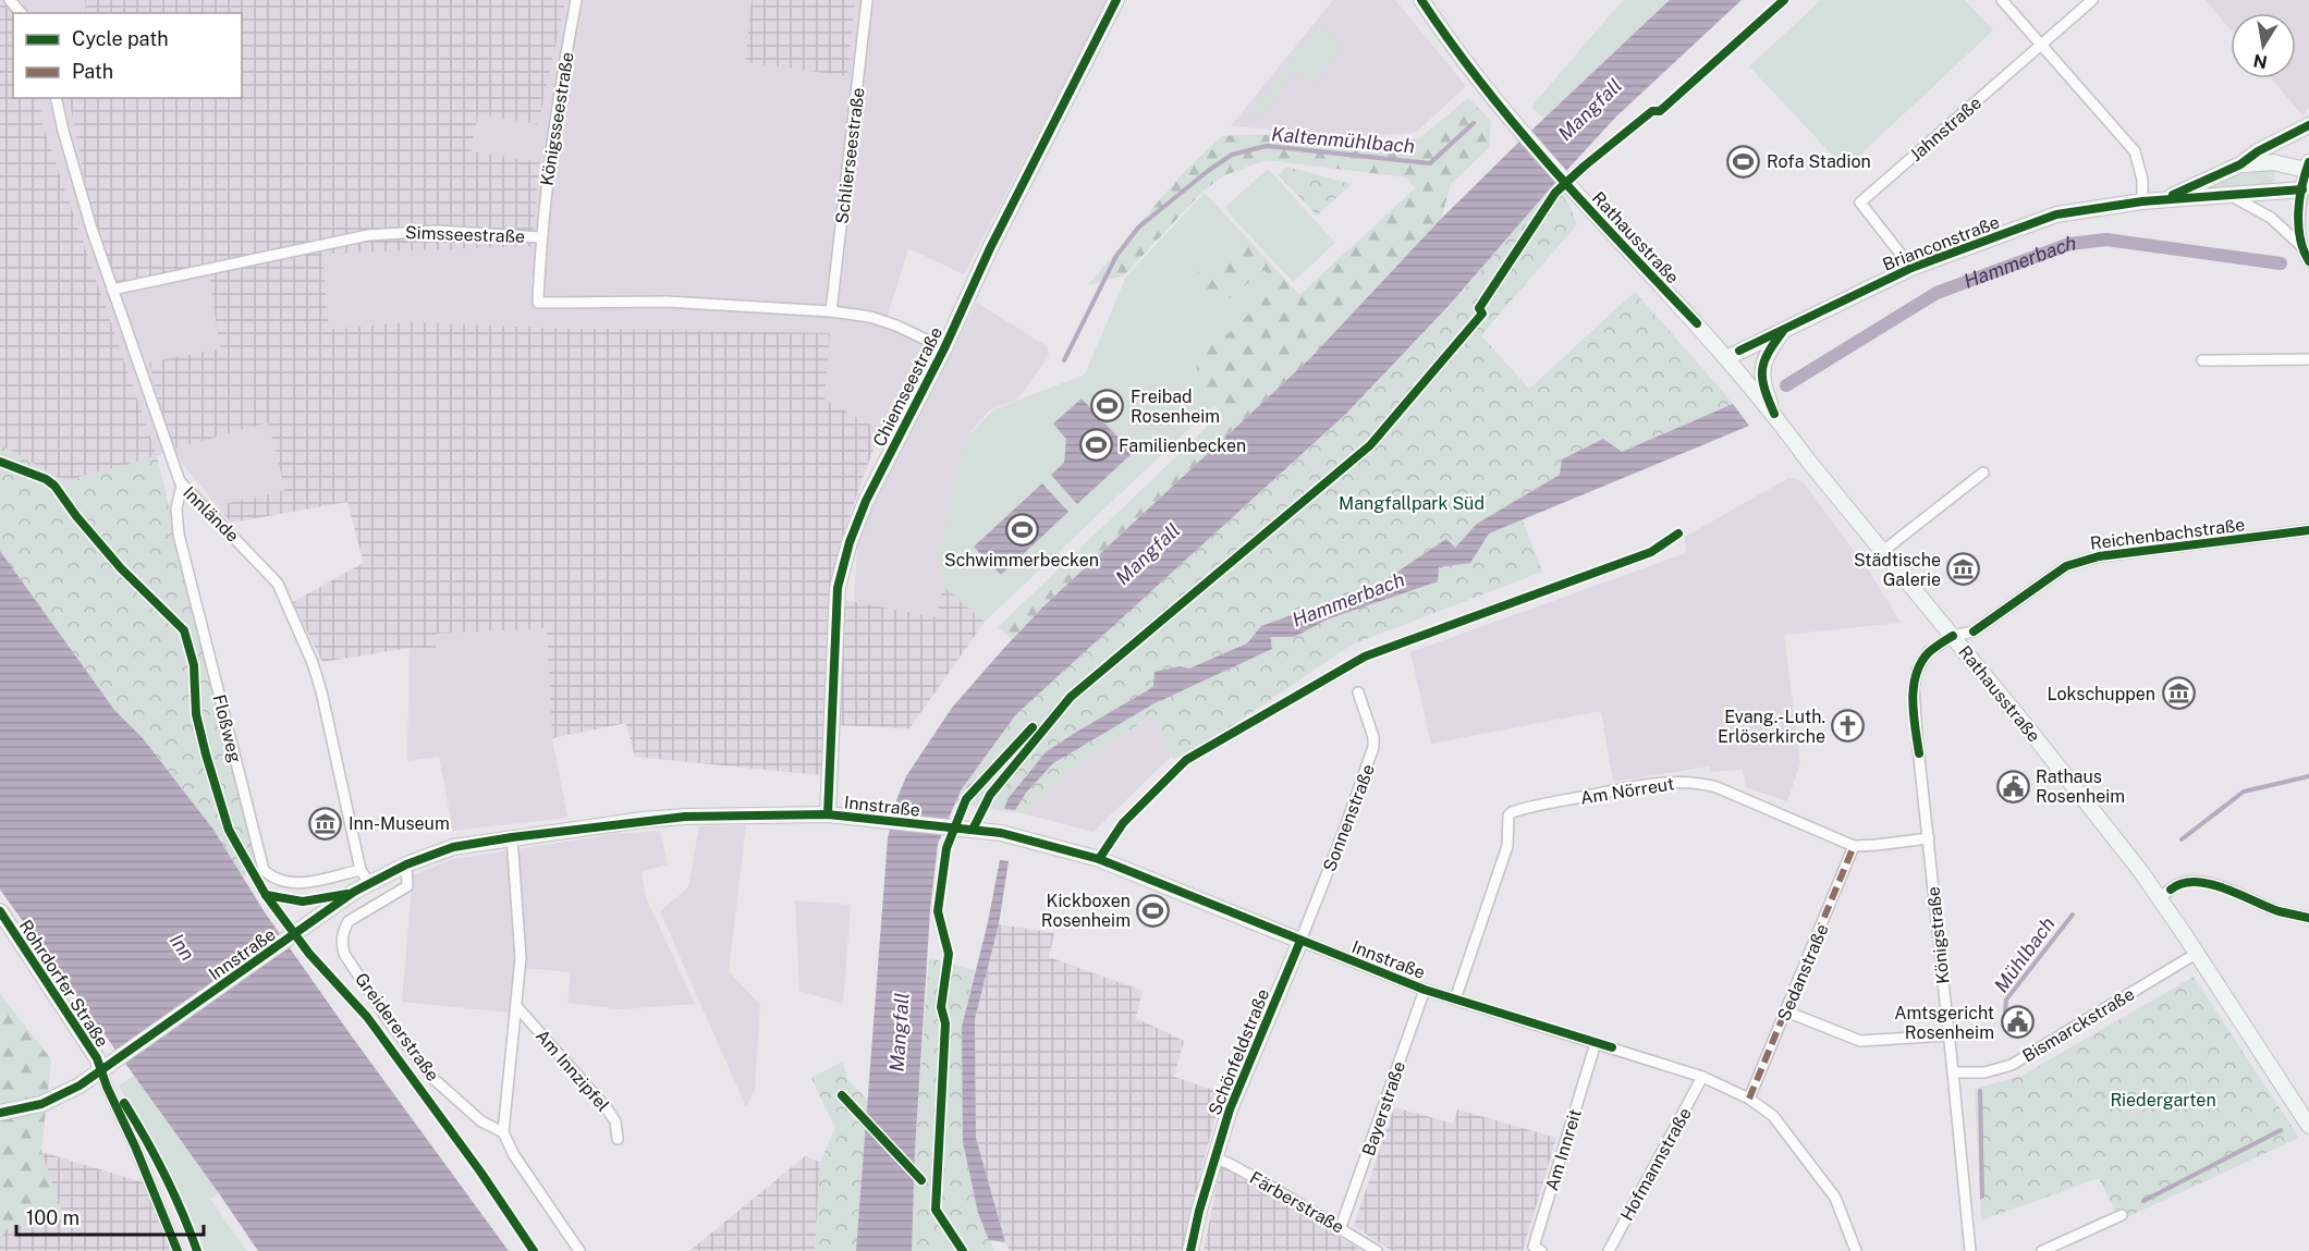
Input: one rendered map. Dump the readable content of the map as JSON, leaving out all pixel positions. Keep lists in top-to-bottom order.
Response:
{
  "streets": {
    "main road": [
      "Rathausstraße",
      "Brianconstraße",
      "Chiemseestraße",
      "Innstraße",
      "Rohrdorfer Straße",
      "Schönfeldstraße"
    ],
    "street": [
      "Königsseestraße",
      "Jahnstraße",
      "Schlierseestraße",
      "Simsseestraße",
      "Innlände",
      "Reichenbachstraße",
      "Floßweg",
      "Am Nörreut",
      "Sonnenstraße",
      "Königstraße",
      "Sedanstraße",
      "Bismarckstraße",
      "Greidererstraße",
      "Am Innzipfel",
      "Bayerstraße",
      "Am Innreit",
      "Hofmannstraße",
      "Färberstraße"
    ]
  },
  "crossings": [
    ["Königsseestraße", "Simsseestraße"],
    ["Jahnstraße", "Brianconstraße"],
    ["Schlierseestraße", "Simsseestraße"],
    ["Simsseestraße", "Chiemseestraße"],
    ["Simsseestraße", "Innlände"],
    ["Rathausstraße", "Brianconstraße"],
    ["Rathausstraße", "Reichenbachstraße"],
    ["Rathausstraße", "Königstraße"],
    ["Rathausstraße", "Bismarckstraße"],
    ["Chiemseestraße", "Innstraße"],
    ["Innlände", "Floßweg"],
    ["Innlände", "Innstraße"],
    ["Reichenbachstraße", "Königstraße"],
    ["Floßweg", "Innstraße"],
    ["Am Nörreut", "Innstraße"],
    ["Am Nörreut", "Königstraße"],
    ["Am Nörreut", "Sedanstraße"],
    ["Innstraße", "Sonnenstraße"],
    ["Innstraße", "Sedanstraße"],
    ["Innstraße", "Rohrdorfer Straße"],
    ["Innstraße", "Greidererstraße"],
    ["Innstraße", "Schönfeldstraße"],
    ["Innstraße", "Am Innzipfel"],
    ["Innstraße", "Bayerstraße"],
    ["Innstraße", "Am Innreit"],
    ["Innstraße", "Hofmannstraße"],
    ["Sonnenstraße", "Schönfeldstraße"],
    ["Königstraße", "Bismarckstraße"],
    ["Greidererstraße", "Am Innzipfel"],
    ["Schönfeldstraße", "Färberstraße"],
    ["Bayerstraße", "Färberstraße"]
  ],
  "water": [
    "Mangfall",
    "Kaltenmühlbach",
    "Hammerbach",
    "Inn",
    "Mühlbach"
  ],
  "parks": ["Mangfallpark Süd", "Riedergarten"],
  "places": {
    "sports": [
      "Rofa Stadion",
      "Freibad Rosenheim",
      "Familienbecken",
      "Schwimmerbecken",
      "Kickboxen Rosenheim"
    ],
    "museum": ["Städtische Galerie", "Lokschuppen", "Inn-Museum"],
    "church": ["Evang.-Luth. Erlöserkirche"],
    "public building": ["Rathaus Rosenheim", "Amtsgericht Rosenheim"]
  },
  "legend": ["Cycle path", "Path"],
  "scale_bar": "100 m",
  "north": "bottom"
}
